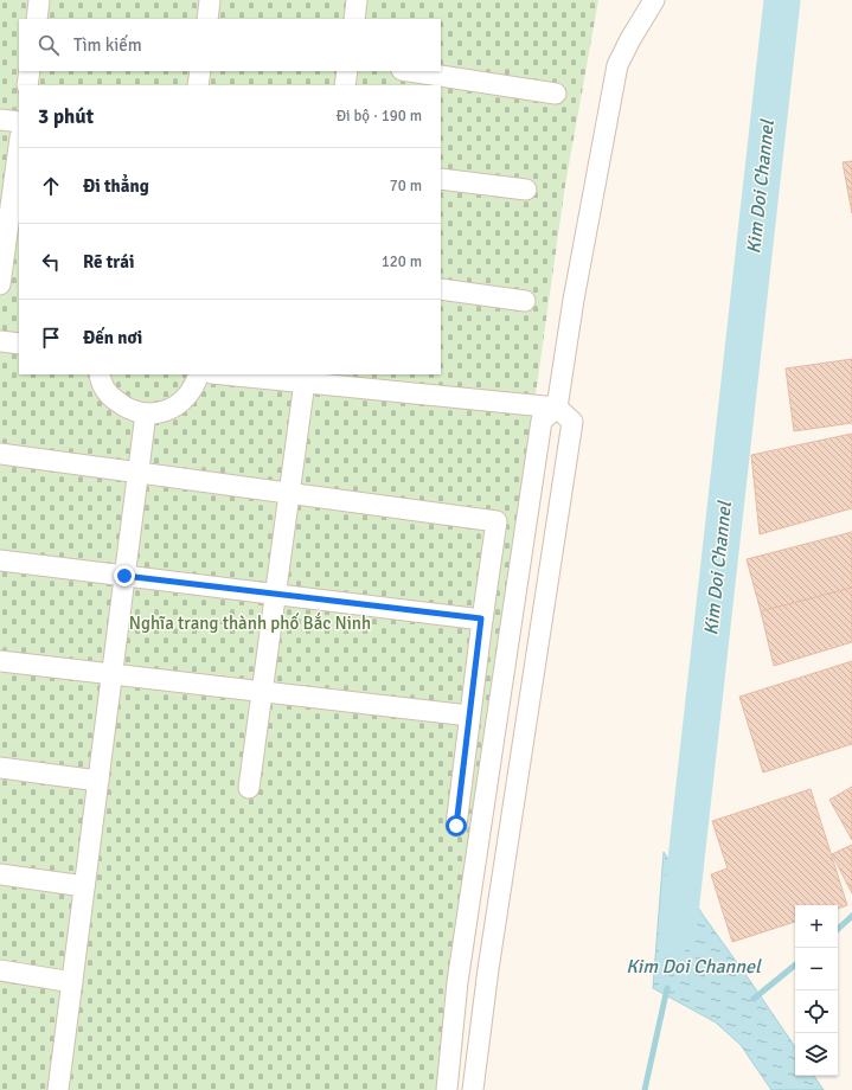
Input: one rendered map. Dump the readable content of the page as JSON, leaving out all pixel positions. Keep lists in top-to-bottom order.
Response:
{
  "water": ["Kim Doi Channel"],
  "parks": ["Nghĩa trang thành phố Bắc Ninh"],
  "page": {
    "search": "Tìm kiếm",
    "heading": ["3 phút", "Đi bộ · 190 m"],
    "list": [
      ["Đi thẳng", "70 m"],
      ["Rẽ trái", "120 m"],
      "Đến nơi"
    ],
    "map_buttons": ["+", "−"]
  }
}
